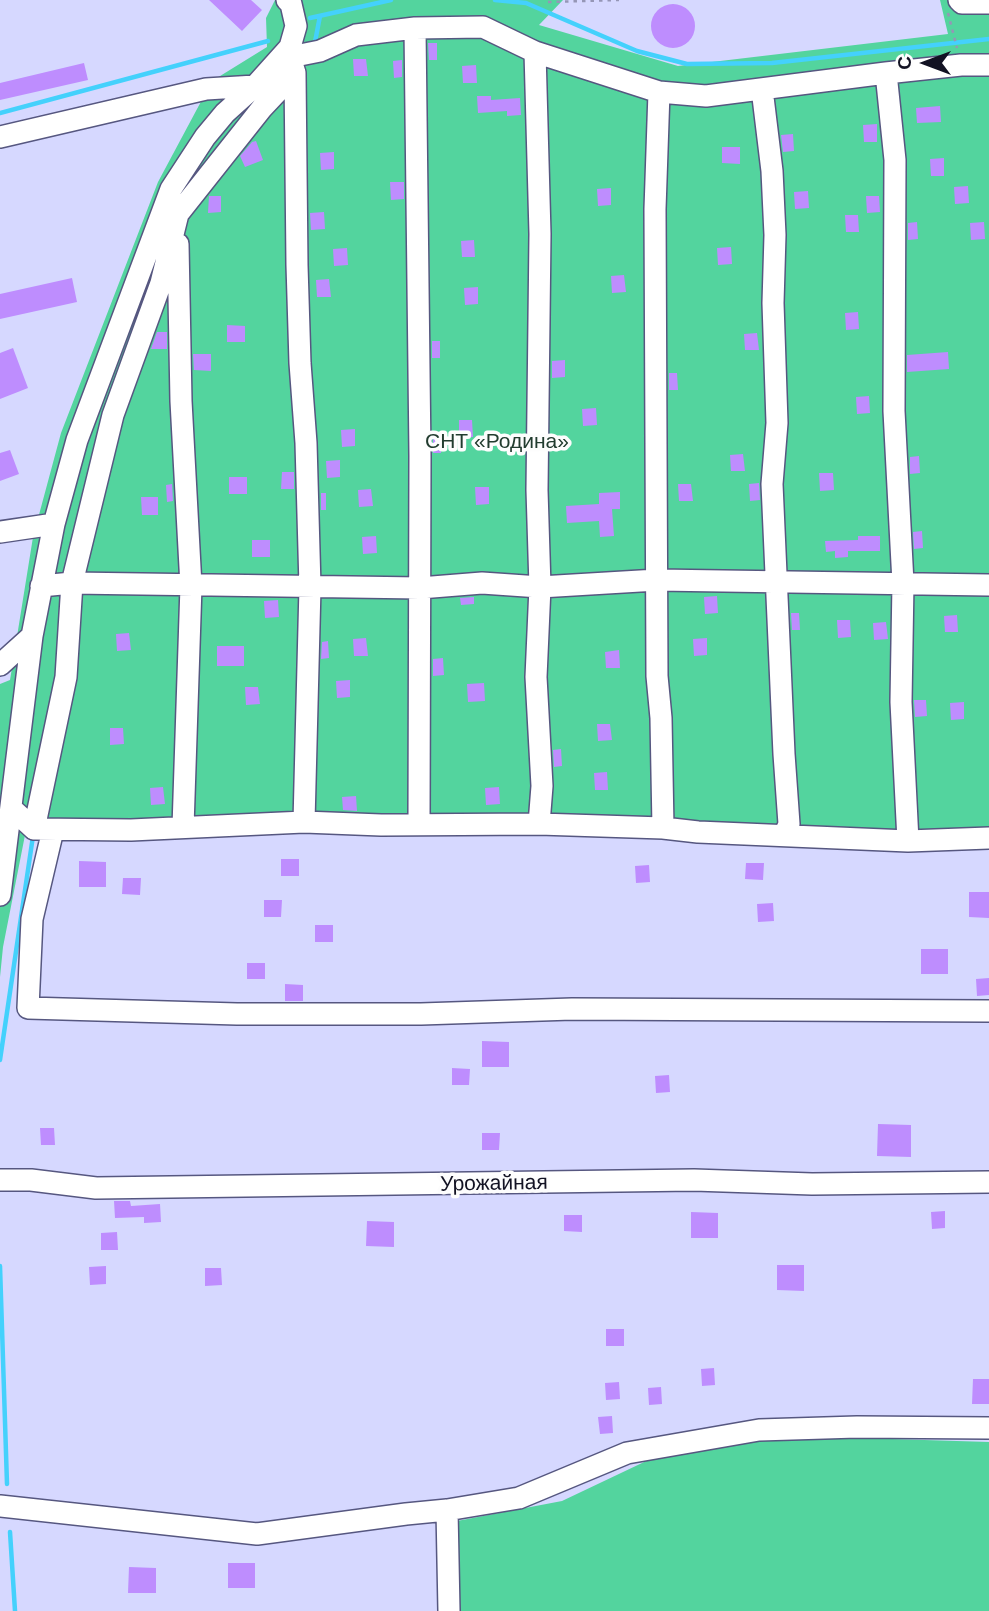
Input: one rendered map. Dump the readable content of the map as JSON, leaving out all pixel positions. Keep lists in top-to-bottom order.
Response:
{
  "streets": {
    "street": ["Урожайная"]
  },
  "parks": ["СНТ «Родина»"],
  "north": "left"
}
